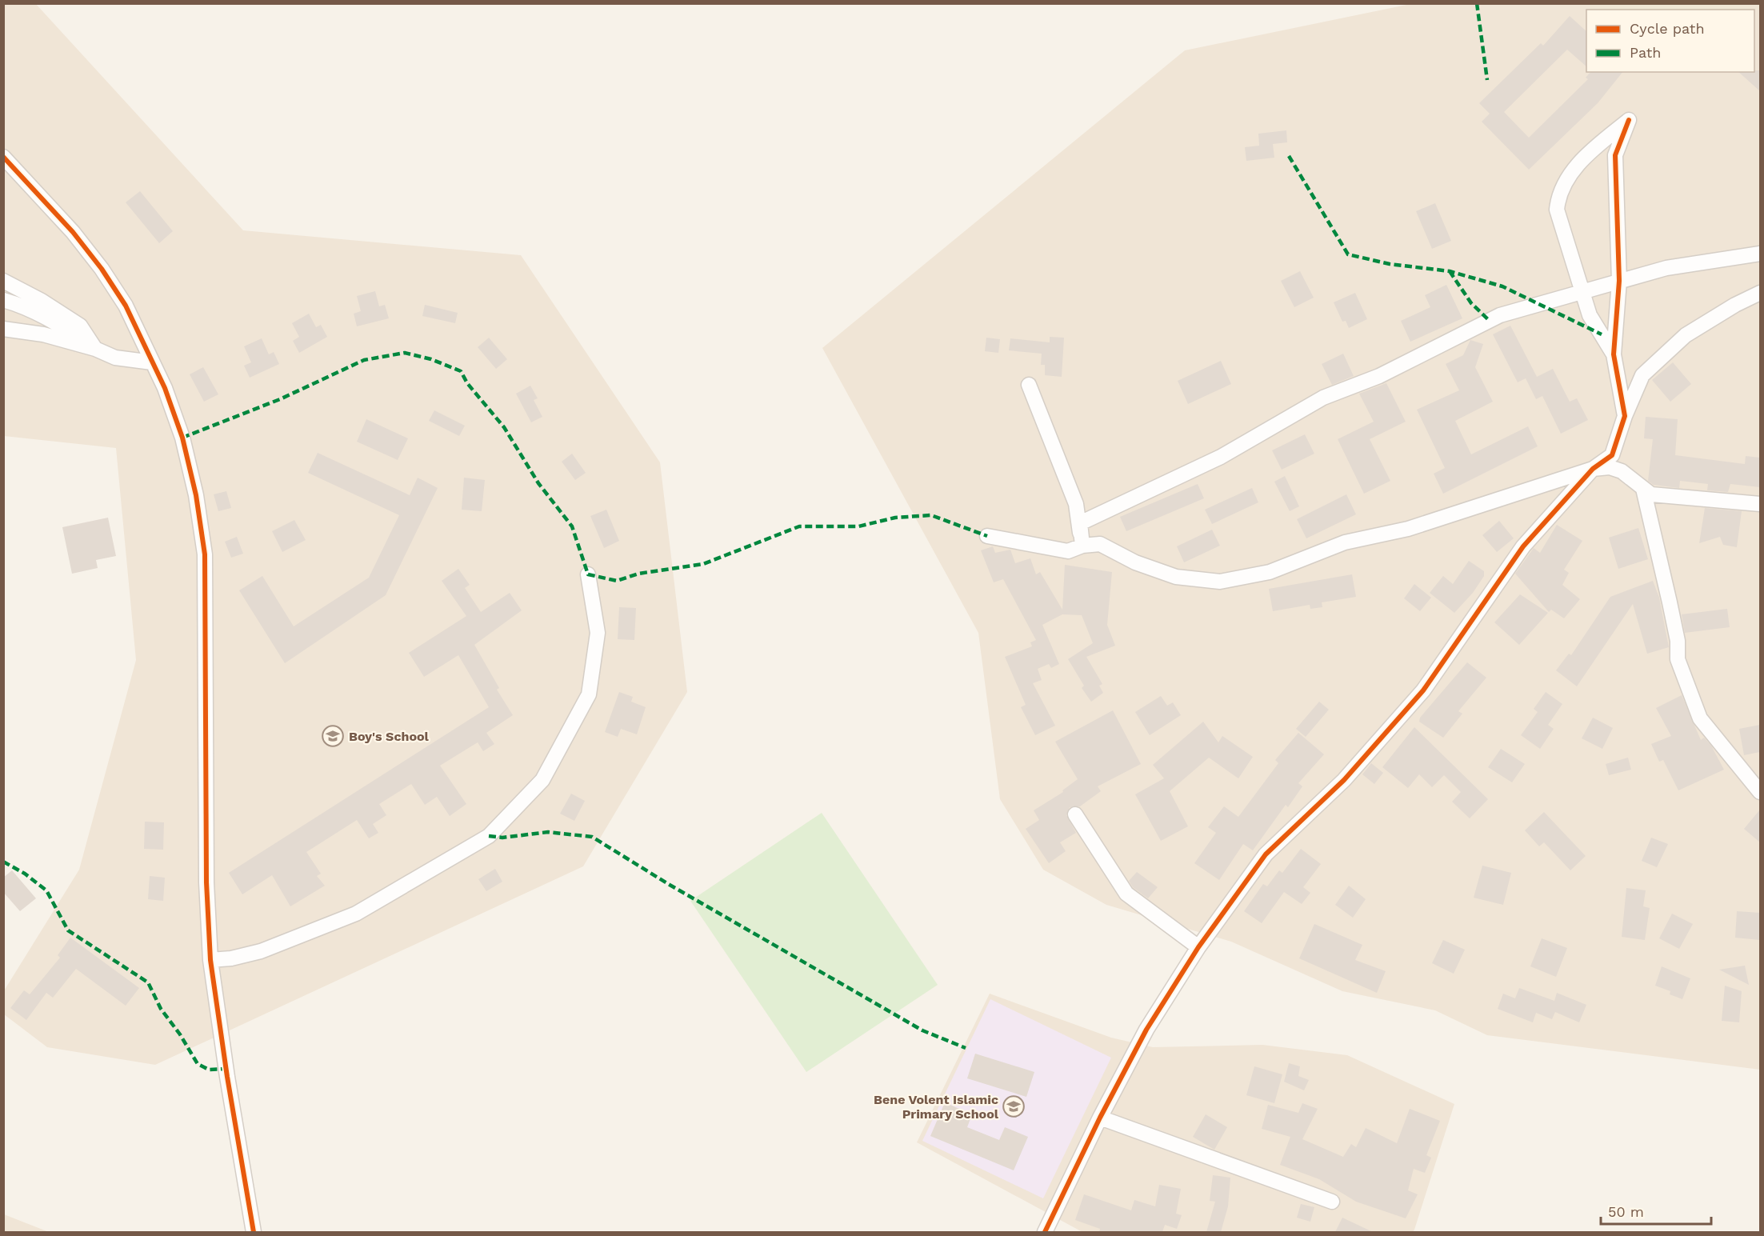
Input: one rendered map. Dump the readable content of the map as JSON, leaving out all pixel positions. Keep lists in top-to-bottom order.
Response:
{
  "places": {
    "school or university": ["Boy's School", "Bene Volent Islamic Primary School"]
  },
  "legend": ["Cycle path", "Path"],
  "scale_bar": "50 m"
}
